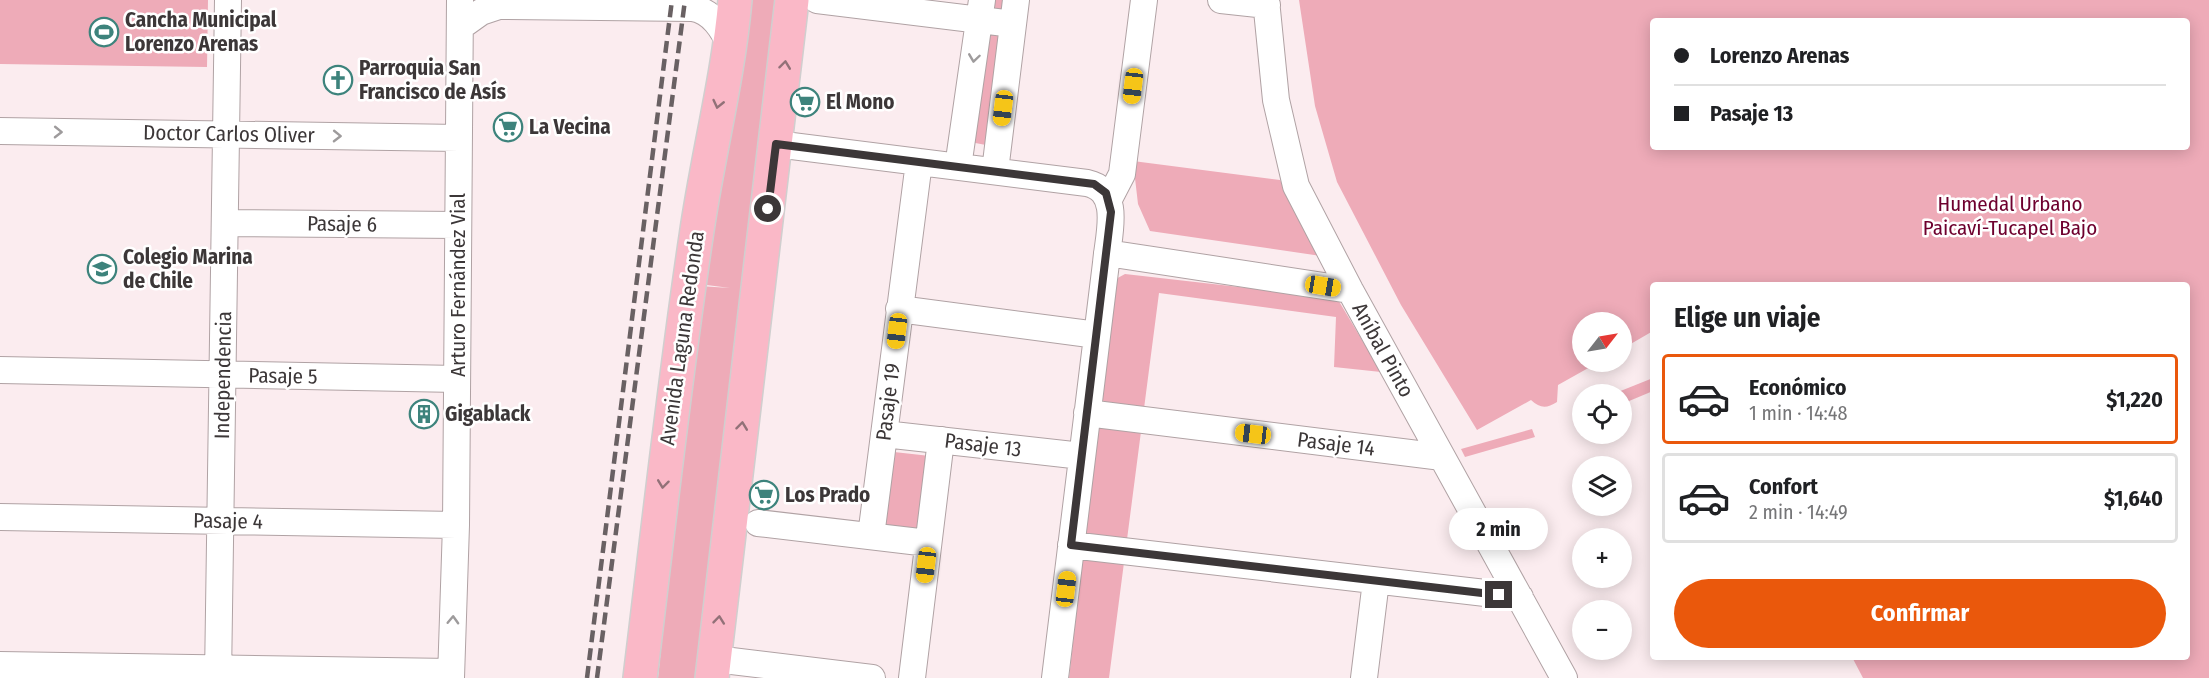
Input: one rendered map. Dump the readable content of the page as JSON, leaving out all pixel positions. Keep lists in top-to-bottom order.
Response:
{
  "streets": {
    "main road": ["Avenida Laguna Redonda"],
    "street": [
      "Doctor Carlos Oliver",
      "Pasaje 6",
      "Arturo Fernández Vial",
      "Aníbal Pinto",
      "Independencia",
      "Pasaje 5",
      "Pasaje 19",
      "Pasaje 14",
      "Pasaje 13",
      "Pasaje 4"
    ]
  },
  "crossings": [
    ["Doctor Carlos Oliver", "Arturo Fernández Vial"],
    ["Doctor Carlos Oliver", "Independencia"],
    ["Pasaje 6", "Arturo Fernández Vial"],
    ["Pasaje 6", "Independencia"],
    ["Arturo Fernández Vial", "Pasaje 5"],
    ["Arturo Fernández Vial", "Pasaje 4"],
    ["Aníbal Pinto", "Pasaje 14"],
    ["Independencia", "Pasaje 5"],
    ["Independencia", "Pasaje 4"],
    ["Pasaje 19", "Pasaje 13"]
  ],
  "one_way": ["Doctor Carlos Oliver"],
  "parks": ["Humedal Urbano Paicaví-Tucapel Bajo"],
  "places": {
    "sports": ["Cancha Municipal Lorenzo Arenas"],
    "church": ["Parroquia San Francisco de Asís"],
    "supermarket": ["El Mono", "La Vecina", "Los Prado"],
    "school or university": ["Colegio Marina de Chile"],
    "building": ["Gigablack"]
  },
  "north": "top right",
  "page": {
    "banner": ["Lorenzo Arenas", "Pasaje 13"],
    "heading": "Elige un viaje",
    "map_buttons": ["+", "−"],
    "list": [
      {
        "name": "Económico",
        "note": "1 min · 14:48",
        "value": "$1,220"
      },
      {
        "name": "Confort",
        "note": "2 min · 14:49",
        "value": "$1,640"
      }
    ],
    "bubble": "2 min",
    "buttons": "Confirmar"
  }
}
